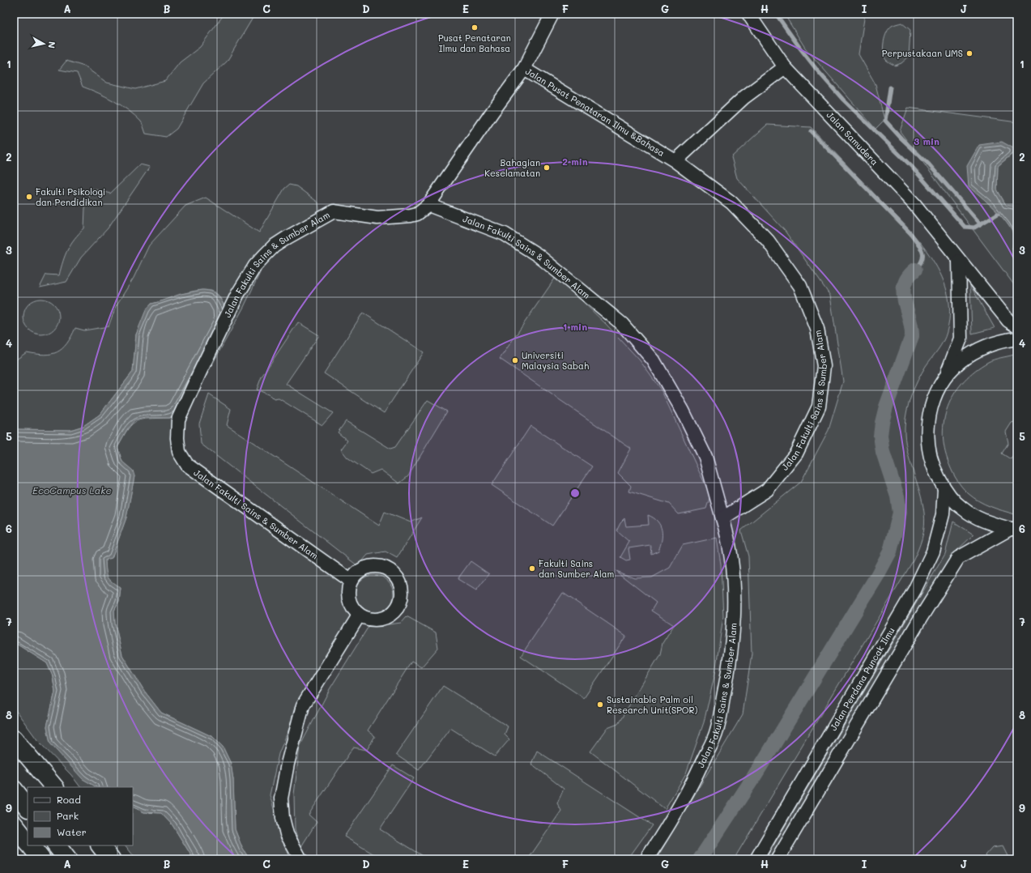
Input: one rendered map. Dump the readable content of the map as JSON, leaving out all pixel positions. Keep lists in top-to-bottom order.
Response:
{
  "streets": {
    "street": [
      "Jalan Pusat Penataran Ilmu &Bahasa",
      "Jalan Samudera",
      "Jalan Fakulti Sains & Sumber Alam",
      "Jalan Perdana Puncak Ilmu"
    ]
  },
  "crossings": [
    ["Jalan Pusat Penataran Ilmu &Bahasa", "Jalan Fakulti Sains & Sumber Alam"]
  ],
  "water": ["EcoCampus Lake"],
  "places": [
    "Pusat Penataran Ilmu dan Bahasa",
    "Perpustakaan UMS",
    "Bahagian Keselamatan",
    "Fakulti Psikologi dan Pendidikan",
    "Universiti Malaysia Sabah",
    "Fakulti Sains dan Sumber Alam",
    "Sustainable Palm oil Research Unit(SPOR)"
  ],
  "legend": ["Road", "Park", "Water"],
  "north": "right",
  "grid": {
    "columns": [
      "A",
      "B",
      "C",
      "D",
      "E",
      "F",
      "G",
      "H",
      "I",
      "J"
    ],
    "rows": [
      "1",
      "2",
      "3",
      "4",
      "5",
      "6",
      "7",
      "8",
      "9"
    ]
  },
  "rings": ["3 min", "2 min", "1 min"]
}
